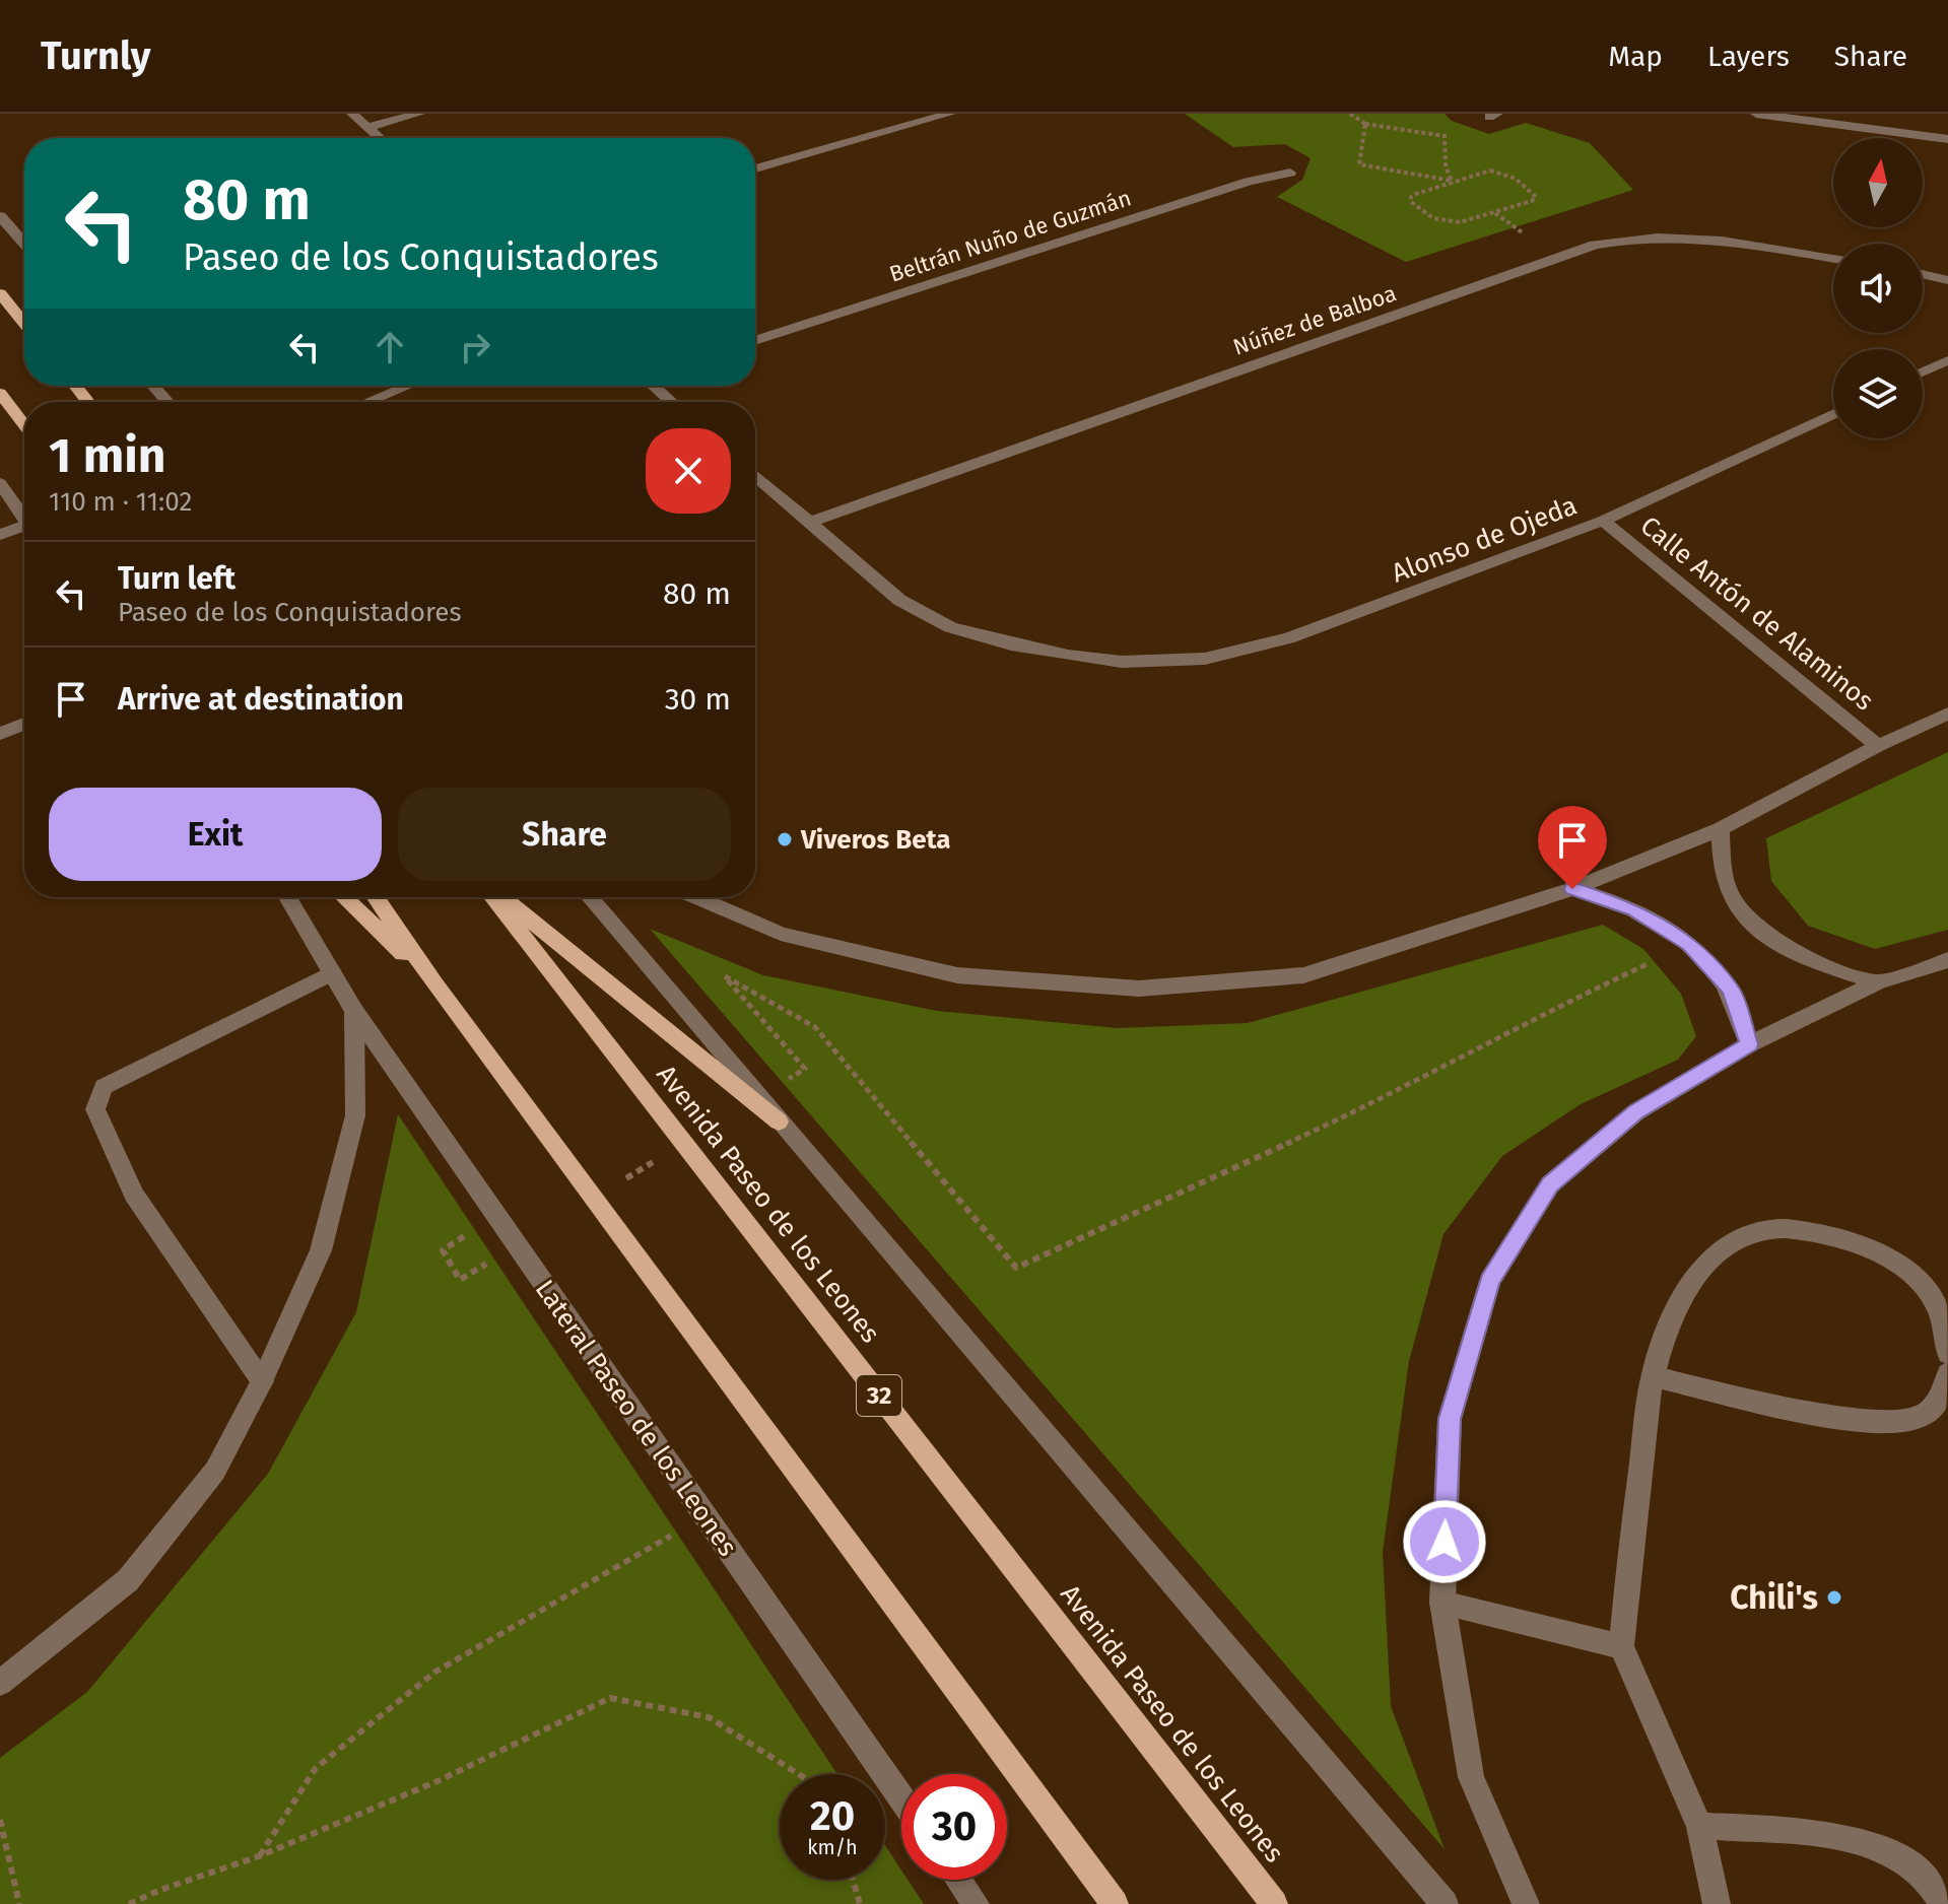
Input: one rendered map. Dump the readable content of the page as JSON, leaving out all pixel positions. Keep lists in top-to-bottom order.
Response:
{
  "streets": {
    "main road": ["Avenida Paseo de los Leones", "32"],
    "street": [
      "Beltrán Nuño de Guzmán",
      "Núñez de Balboa",
      "Alonso de Ojeda",
      "Calle Antón de Alaminos",
      "Lateral Paseo de los Leones"
    ]
  },
  "crossings": [
    ["Núñez de Balboa", "Alonso de Ojeda"],
    ["Alonso de Ojeda", "Calle Antón de Alaminos"]
  ],
  "places": ["Viveros Beta", "Chili's"],
  "north": "top",
  "page": {
    "header": "Turnly",
    "nav": ["Map", "Layers", "Share"],
    "turn": ["80 m", "Paseo de los Conquistadores"],
    "heading": ["1 min", "110 m · 11:02"],
    "list": [
      {
        "name": "Turn left",
        "note": "Paseo de los Conquistadores",
        "value": "80 m"
      },
      {
        "name": "Arrive at destination",
        "value": "30 m"
      }
    ],
    "buttons": ["Exit", "Share"],
    "speed": "20 km/h",
    "limit": "30"
  }
}
